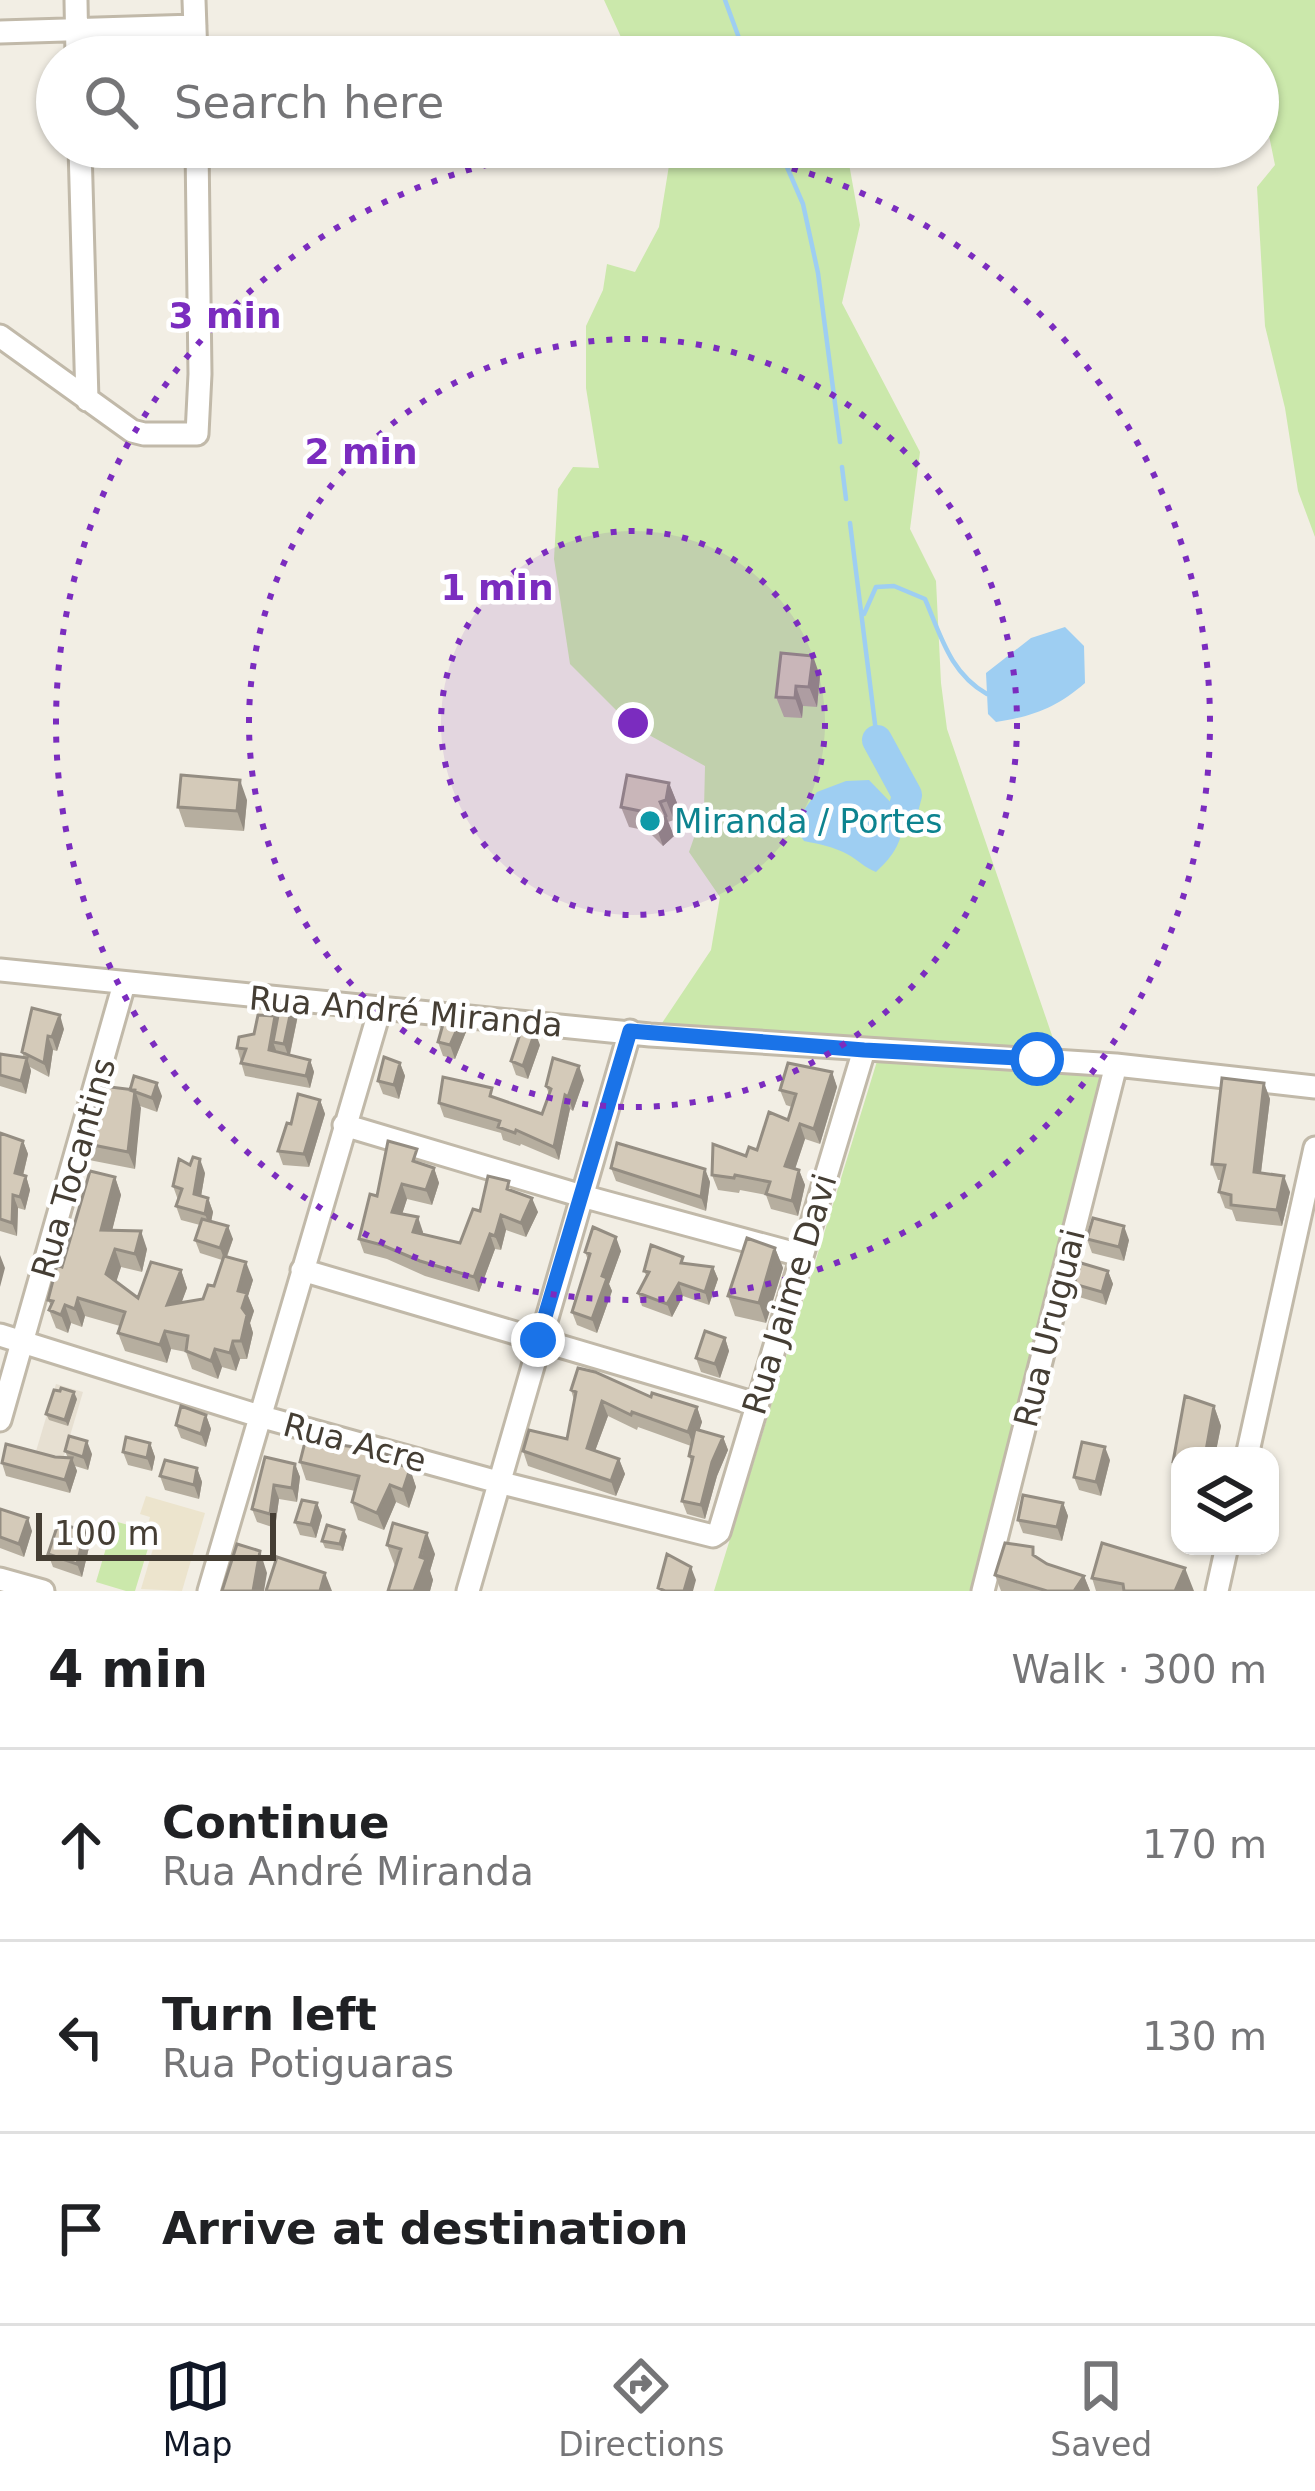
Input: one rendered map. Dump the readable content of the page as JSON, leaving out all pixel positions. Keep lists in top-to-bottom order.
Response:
{
  "streets": {
    "street": [
      "Rua André Miranda",
      "Rua Tocantins",
      "Rua Jaime Davi",
      "Rua Uruguai",
      "Rua Acre"
    ]
  },
  "crossings": [
    ["Rua André Miranda", "Rua Tocantins"],
    ["Rua André Miranda", "Rua Jaime Davi"],
    ["Rua André Miranda", "Rua Uruguai"],
    ["Rua Tocantins", "Rua Acre"],
    ["Rua Jaime Davi", "Rua Acre"]
  ],
  "places": ["Miranda / Portes"],
  "scale_bar": "100 m",
  "page": {
    "search": "Search here",
    "scale": "100 m",
    "heading": ["4 min", "Walk · 300 m"],
    "list": [
      ["Continue", "Rua André Miranda", "170 m"],
      ["Turn left", "Rua Potiguaras", "130 m"],
      "Arrive at destination"
    ],
    "nav": ["Map", "Directions", "Saved"]
  },
  "rings": ["3 min", "2 min", "1 min"]
}
